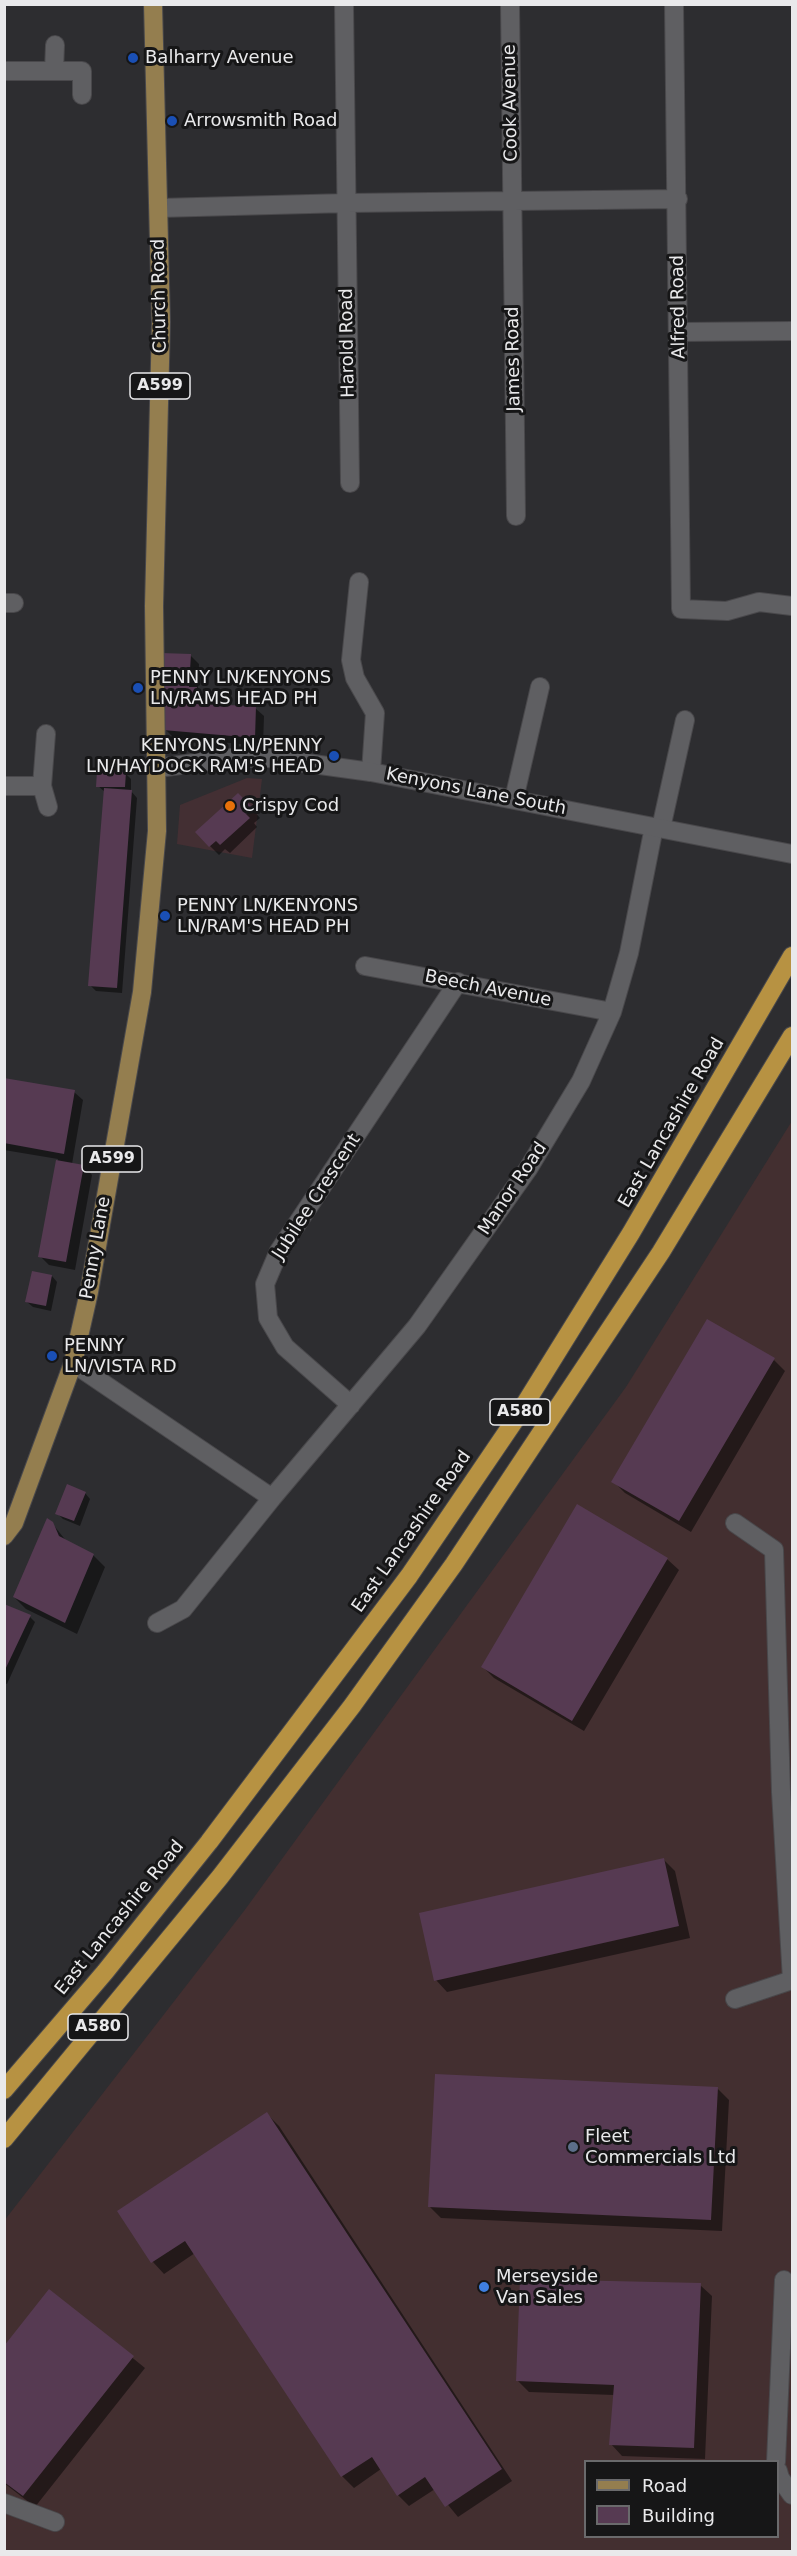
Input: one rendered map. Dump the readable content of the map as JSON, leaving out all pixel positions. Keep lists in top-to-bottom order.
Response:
{
  "streets": {
    "highway": ["East Lancashire Road", "A580"],
    "main road": ["Church Road", "A599", "Penny Lane"],
    "street": [
      "Cook Avenue",
      "Alfred Road",
      "Harold Road",
      "James Road",
      "Kenyons Lane South",
      "Beech Avenue",
      "Manor Road",
      "Jubilee Crescent"
    ]
  },
  "crossings": [
    ["Cook Avenue", "James Road"],
    ["Church Road", "Kenyons Lane South"],
    ["Church Road", "Penny Lane"],
    ["Kenyons Lane South", "Manor Road"],
    ["Kenyons Lane South", "Penny Lane"],
    ["Beech Avenue", "Manor Road"],
    ["Beech Avenue", "Jubilee Crescent"],
    ["Manor Road", "Jubilee Crescent"]
  ],
  "places": [
    "Balharry Avenue",
    "Arrowsmith Road",
    "PENNY LN/KENYONS LN/RAMS HEAD PH",
    "KENYONS LN/PENNY LN/HAYDOCK RAM'S HEAD",
    "Crispy Cod",
    "PENNY LN/KENYONS LN/RAM'S HEAD PH",
    "PENNY LN/VISTA RD",
    "Fleet Commercials Ltd",
    "Merseyside Van Sales"
  ],
  "legend": ["Road", "Building"]
}
